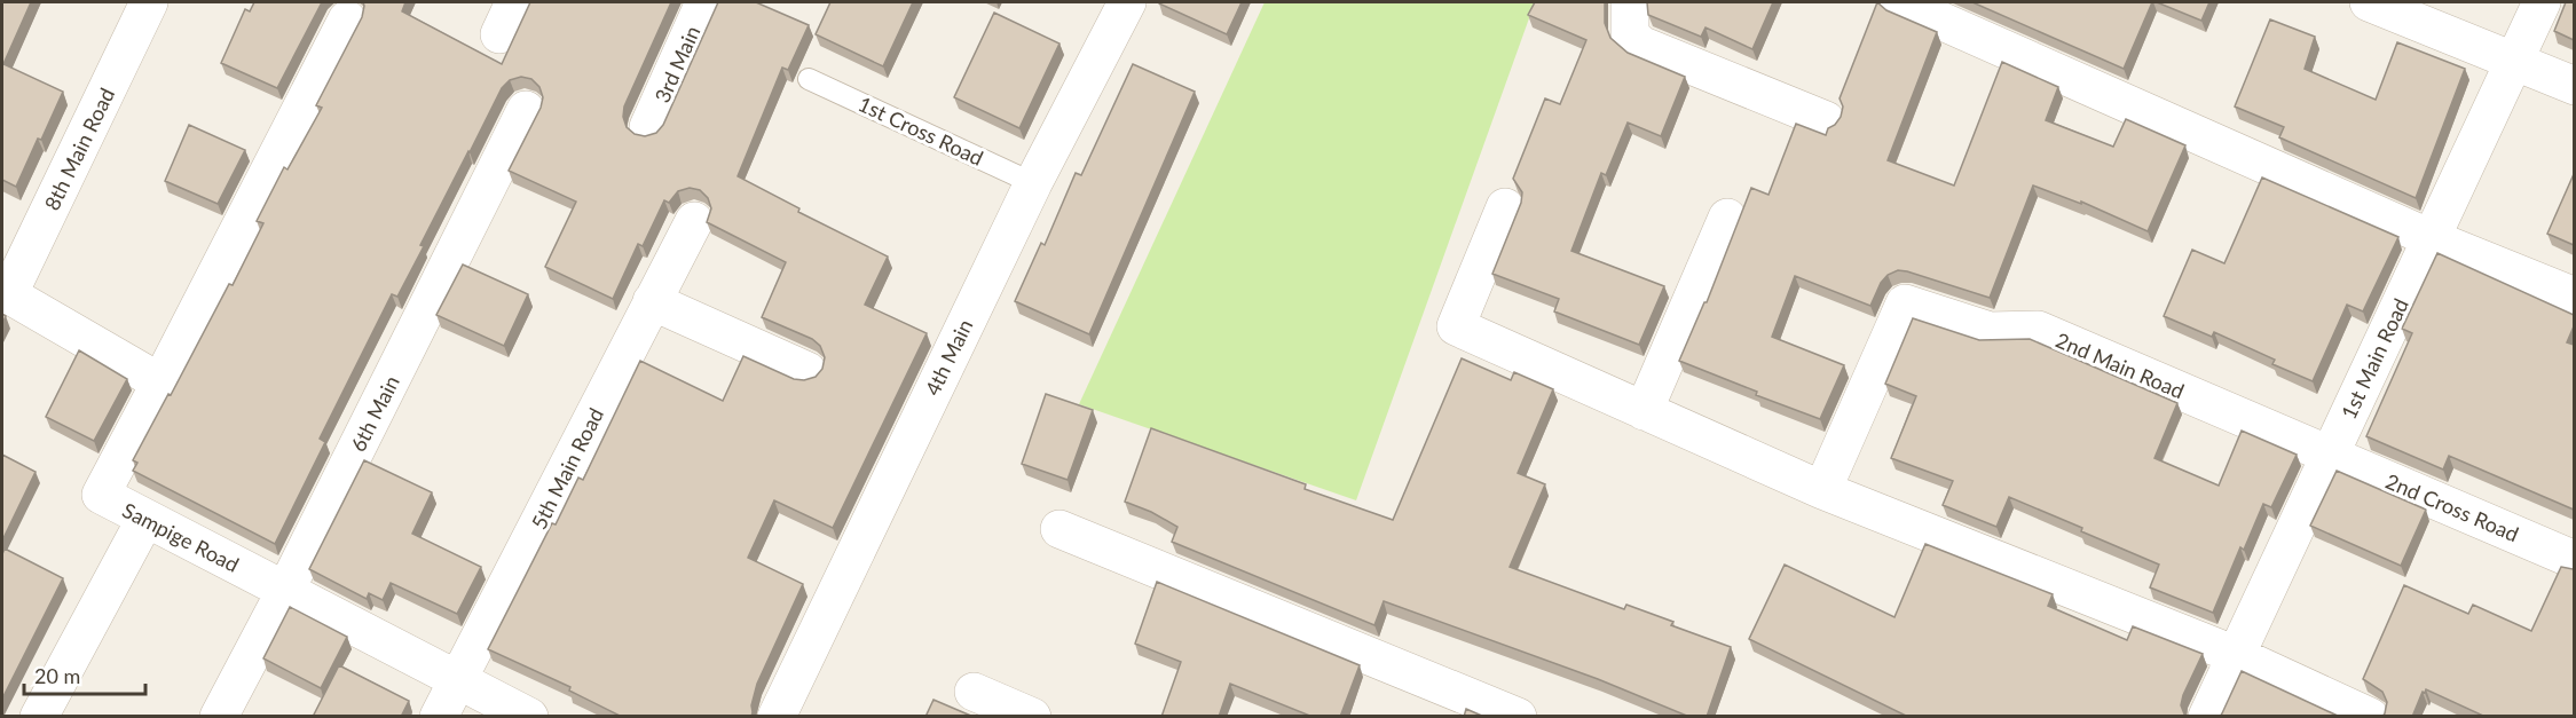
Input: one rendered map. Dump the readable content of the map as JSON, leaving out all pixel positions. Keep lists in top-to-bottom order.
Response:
{
  "streets": {
    "street": [
      "3rd Main",
      "8th Main Road",
      "4th Main",
      "1st Main Road",
      "2nd Main Road",
      "6th Main",
      "5th Main Road",
      "2nd Cross Road",
      "Sampige Road"
    ],
    "lane": ["1st Cross Road"]
  },
  "crossings": [
    ["1st Cross Road", "4th Main"],
    ["1st Main Road", "2nd Main Road"],
    ["1st Main Road", "2nd Cross Road"],
    ["2nd Main Road", "2nd Cross Road"],
    ["6th Main", "Sampige Road"],
    ["5th Main Road", "Sampige Road"]
  ],
  "scale_bar": "20 m"
}
